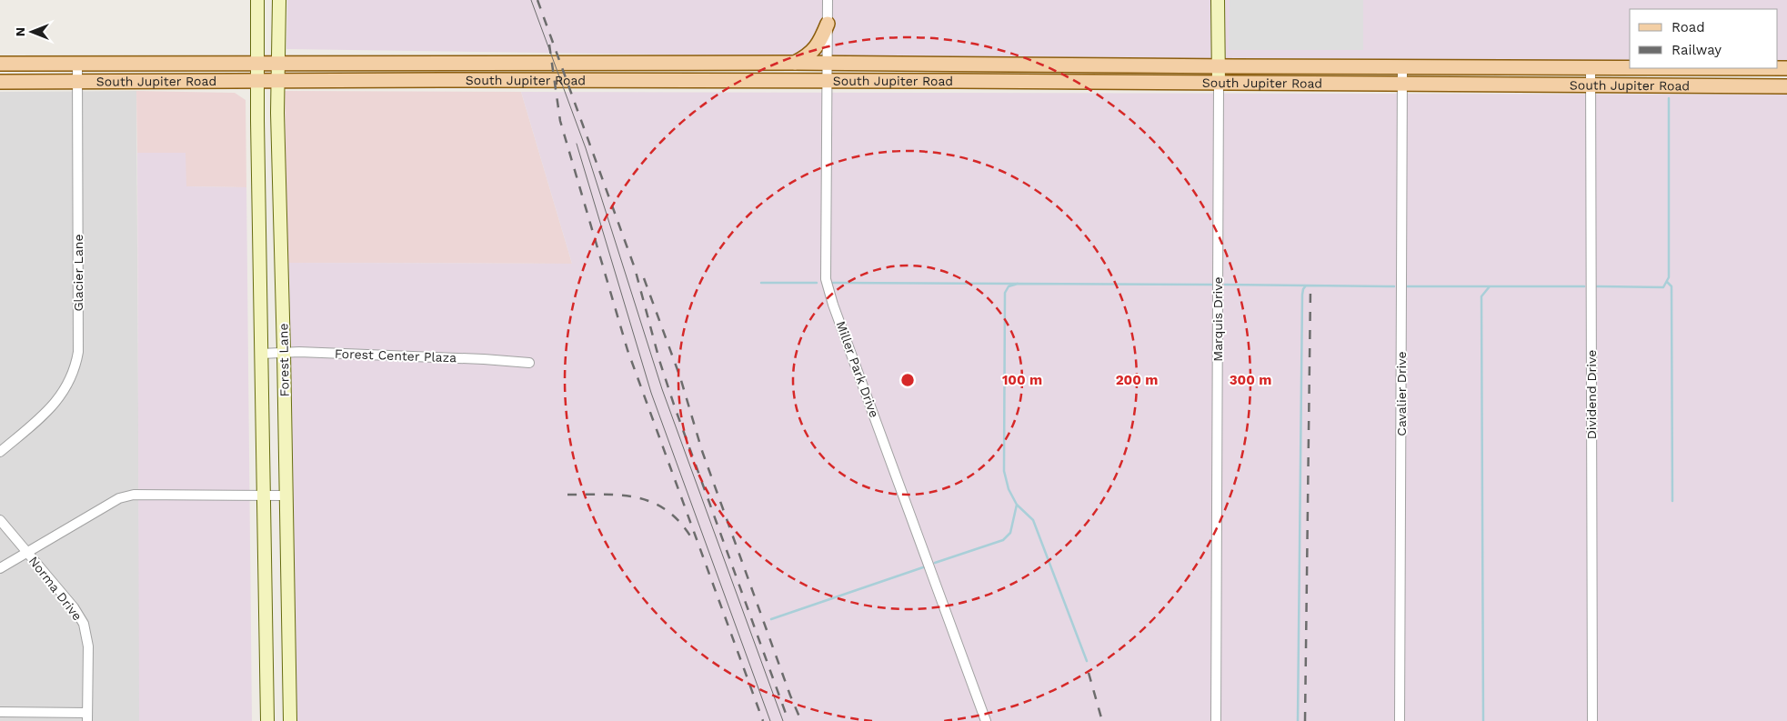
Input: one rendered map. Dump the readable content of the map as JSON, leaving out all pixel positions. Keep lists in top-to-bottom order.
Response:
{
  "streets": {
    "main road": ["South Jupiter Road", "Marquis Drive", "Forest Lane"],
    "street": [
      "Glacier Lane",
      "Forest Center Plaza",
      "Miller Park Drive",
      "Cavalier Drive",
      "Dividend Drive",
      "Norma Drive"
    ]
  },
  "crossings": [
    ["South Jupiter Road", "Glacier Lane"],
    ["South Jupiter Road", "Marquis Drive"],
    ["South Jupiter Road", "Forest Lane"],
    ["South Jupiter Road", "Miller Park Drive"],
    ["South Jupiter Road", "Cavalier Drive"],
    ["South Jupiter Road", "Dividend Drive"],
    ["Forest Center Plaza", "Forest Lane"]
  ],
  "legend": ["Road", "Railway"],
  "north": "left",
  "rings": ["100 m", "200 m", "300 m"]
}
